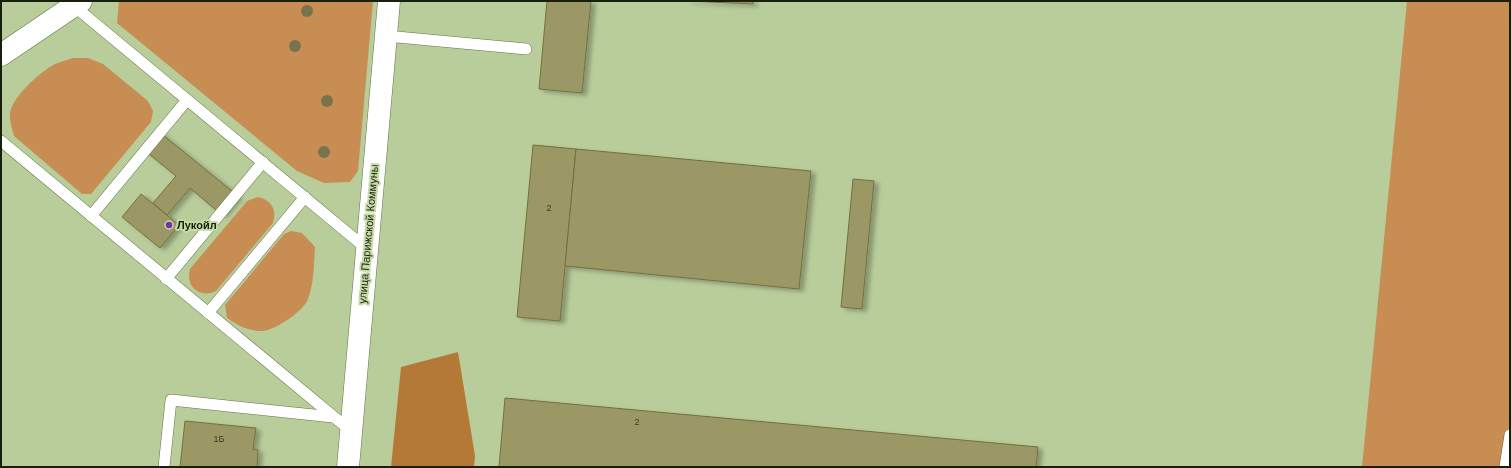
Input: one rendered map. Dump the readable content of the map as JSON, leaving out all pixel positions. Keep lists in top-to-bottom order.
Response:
{
  "streets": {
    "main road": ["улица Парижской Коммуны"]
  },
  "places": ["Лукойл"],
  "house_numbers": ["2", "2", "1Б"]
}
